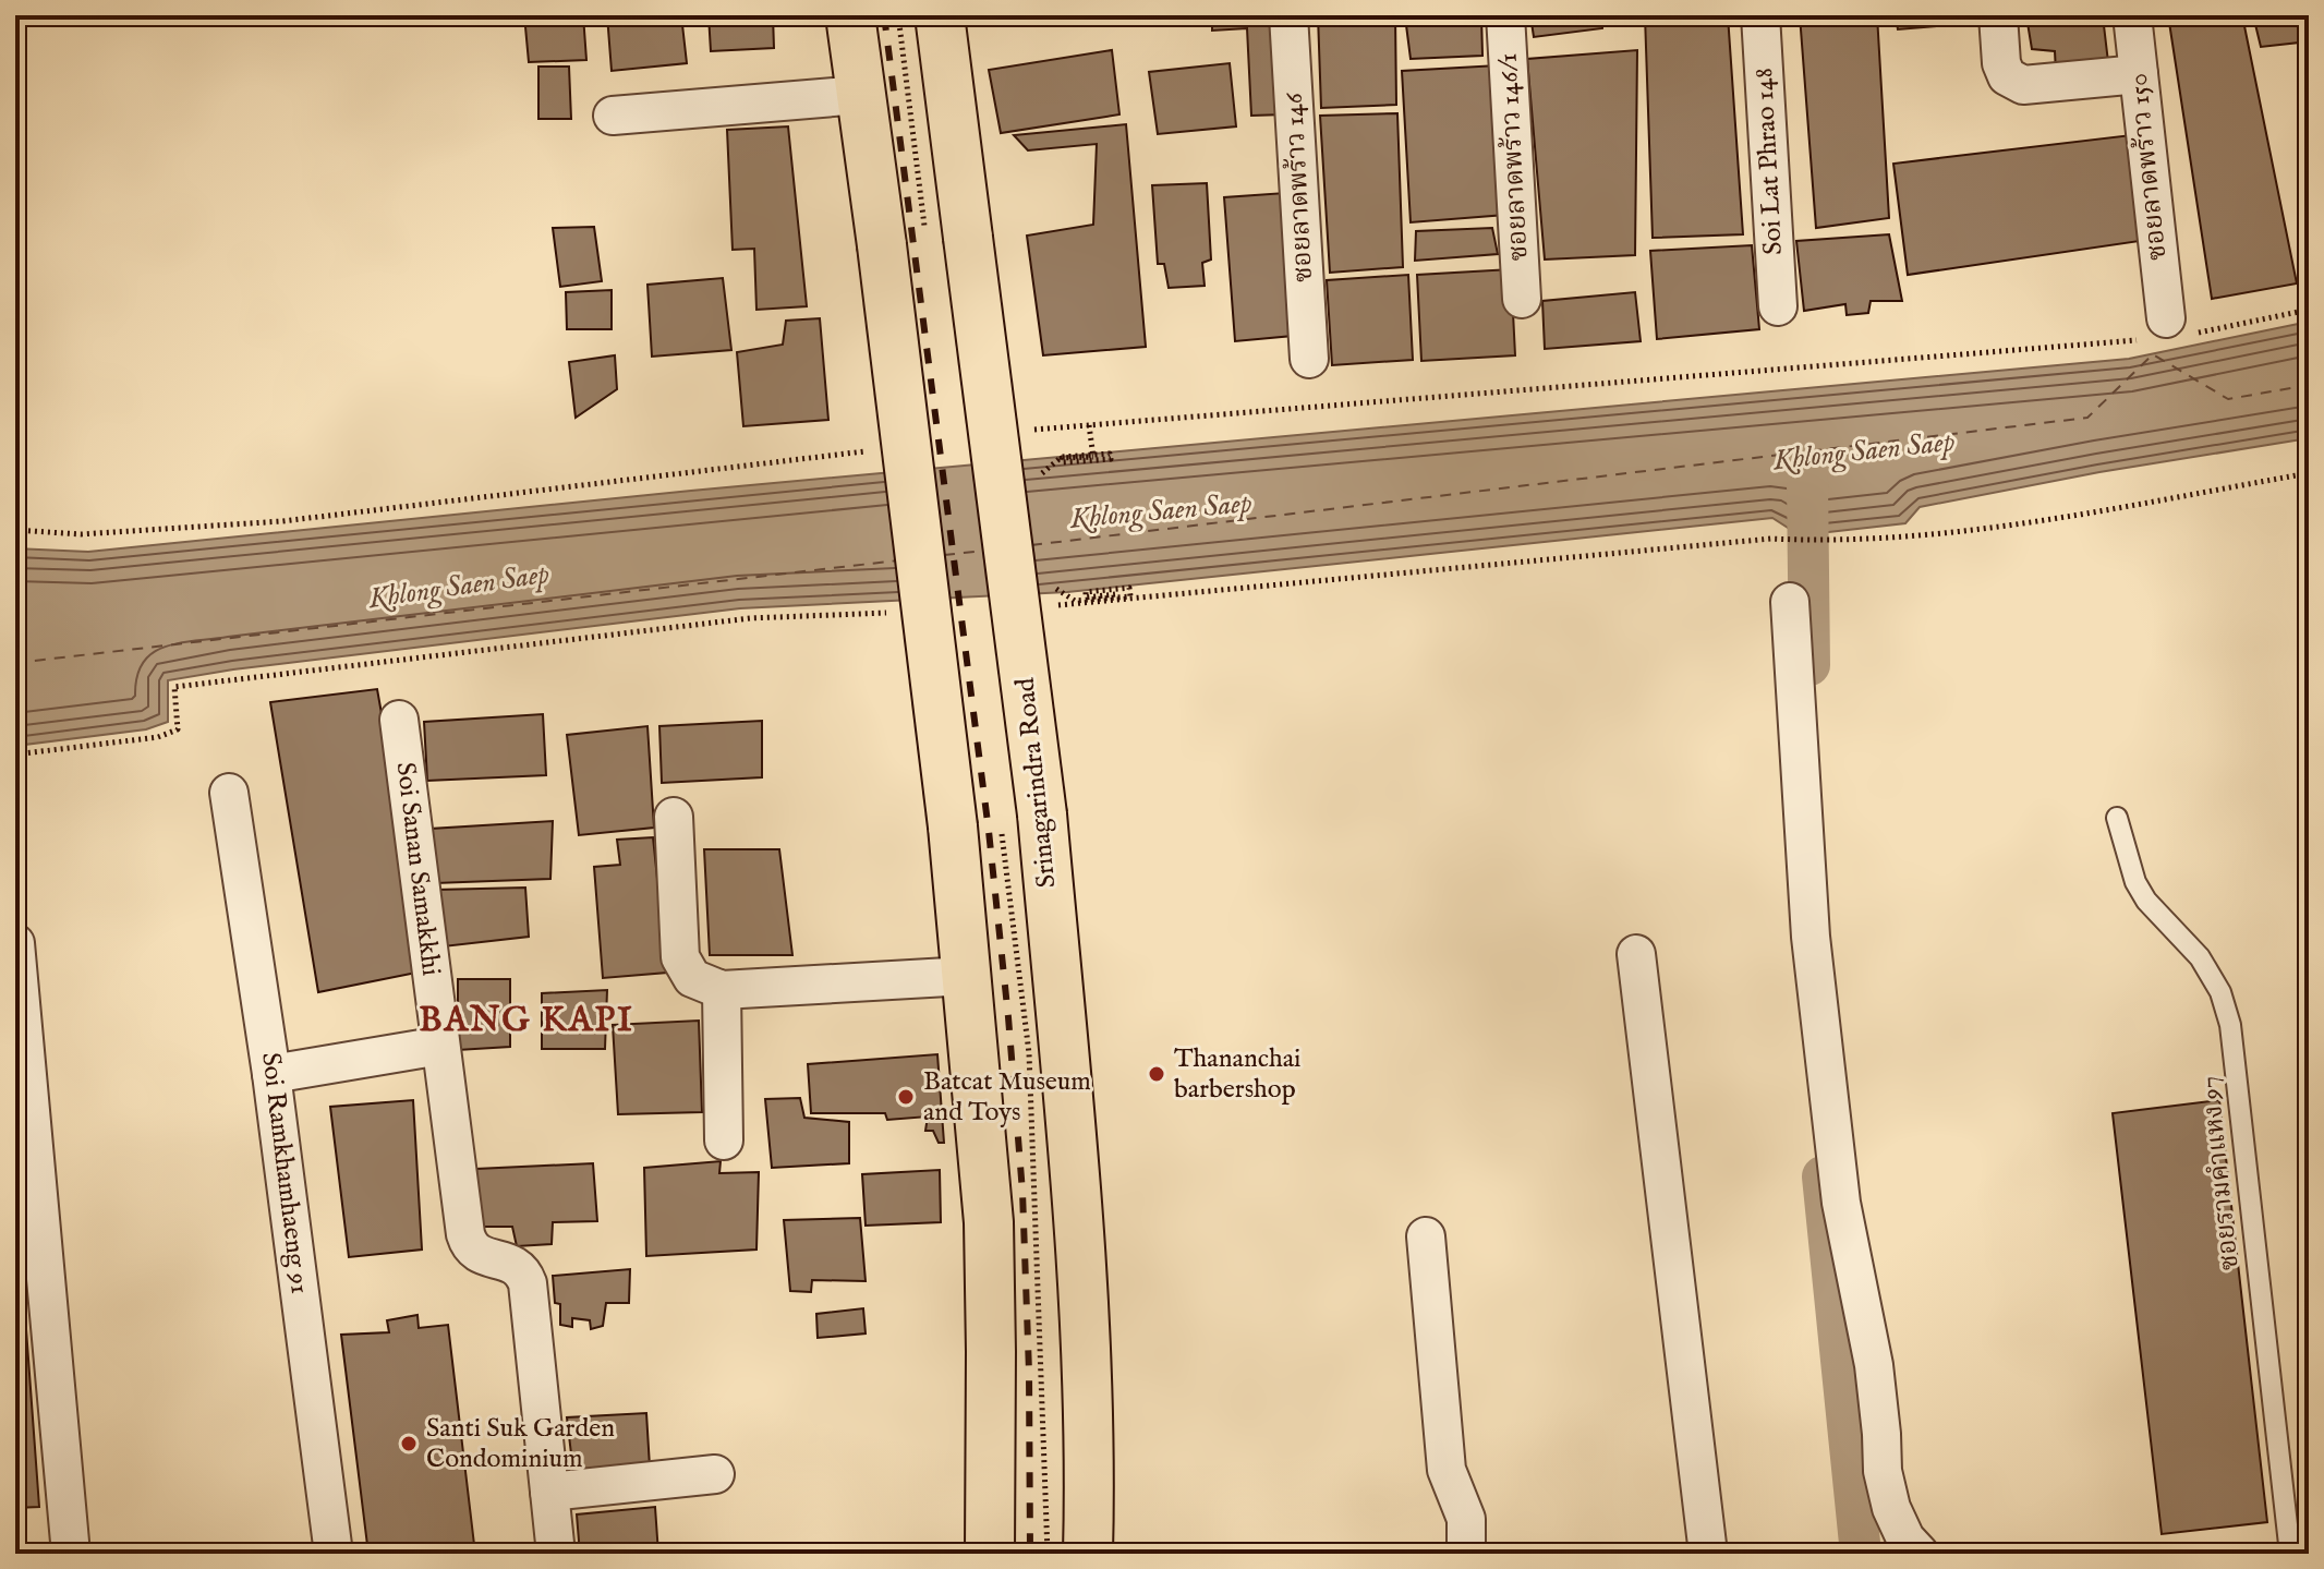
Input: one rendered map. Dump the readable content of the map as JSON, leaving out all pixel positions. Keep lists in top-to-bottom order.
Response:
{
  "streets": {
    "main road": ["Srinagarindra Road"],
    "street": [
      "ซอยลาดพร้าว 146/1",
      "Soi Lat Phrao 148",
      "ซอยลาดพร้าว 150",
      "ซอยลาดพร้าว 146",
      "Soi Sanan Samakkhi",
      "Soi Ramkhamhaeng 91"
    ],
    "lane": ["ซอยรามคำแหง 97"]
  },
  "districts": ["BANG KAPI"],
  "water": ["Khlong Saen Saep"],
  "places": ["Thananchai barbershop", "Batcat Museum and Toys", "Santi Suk Garden Condominium"]
}
